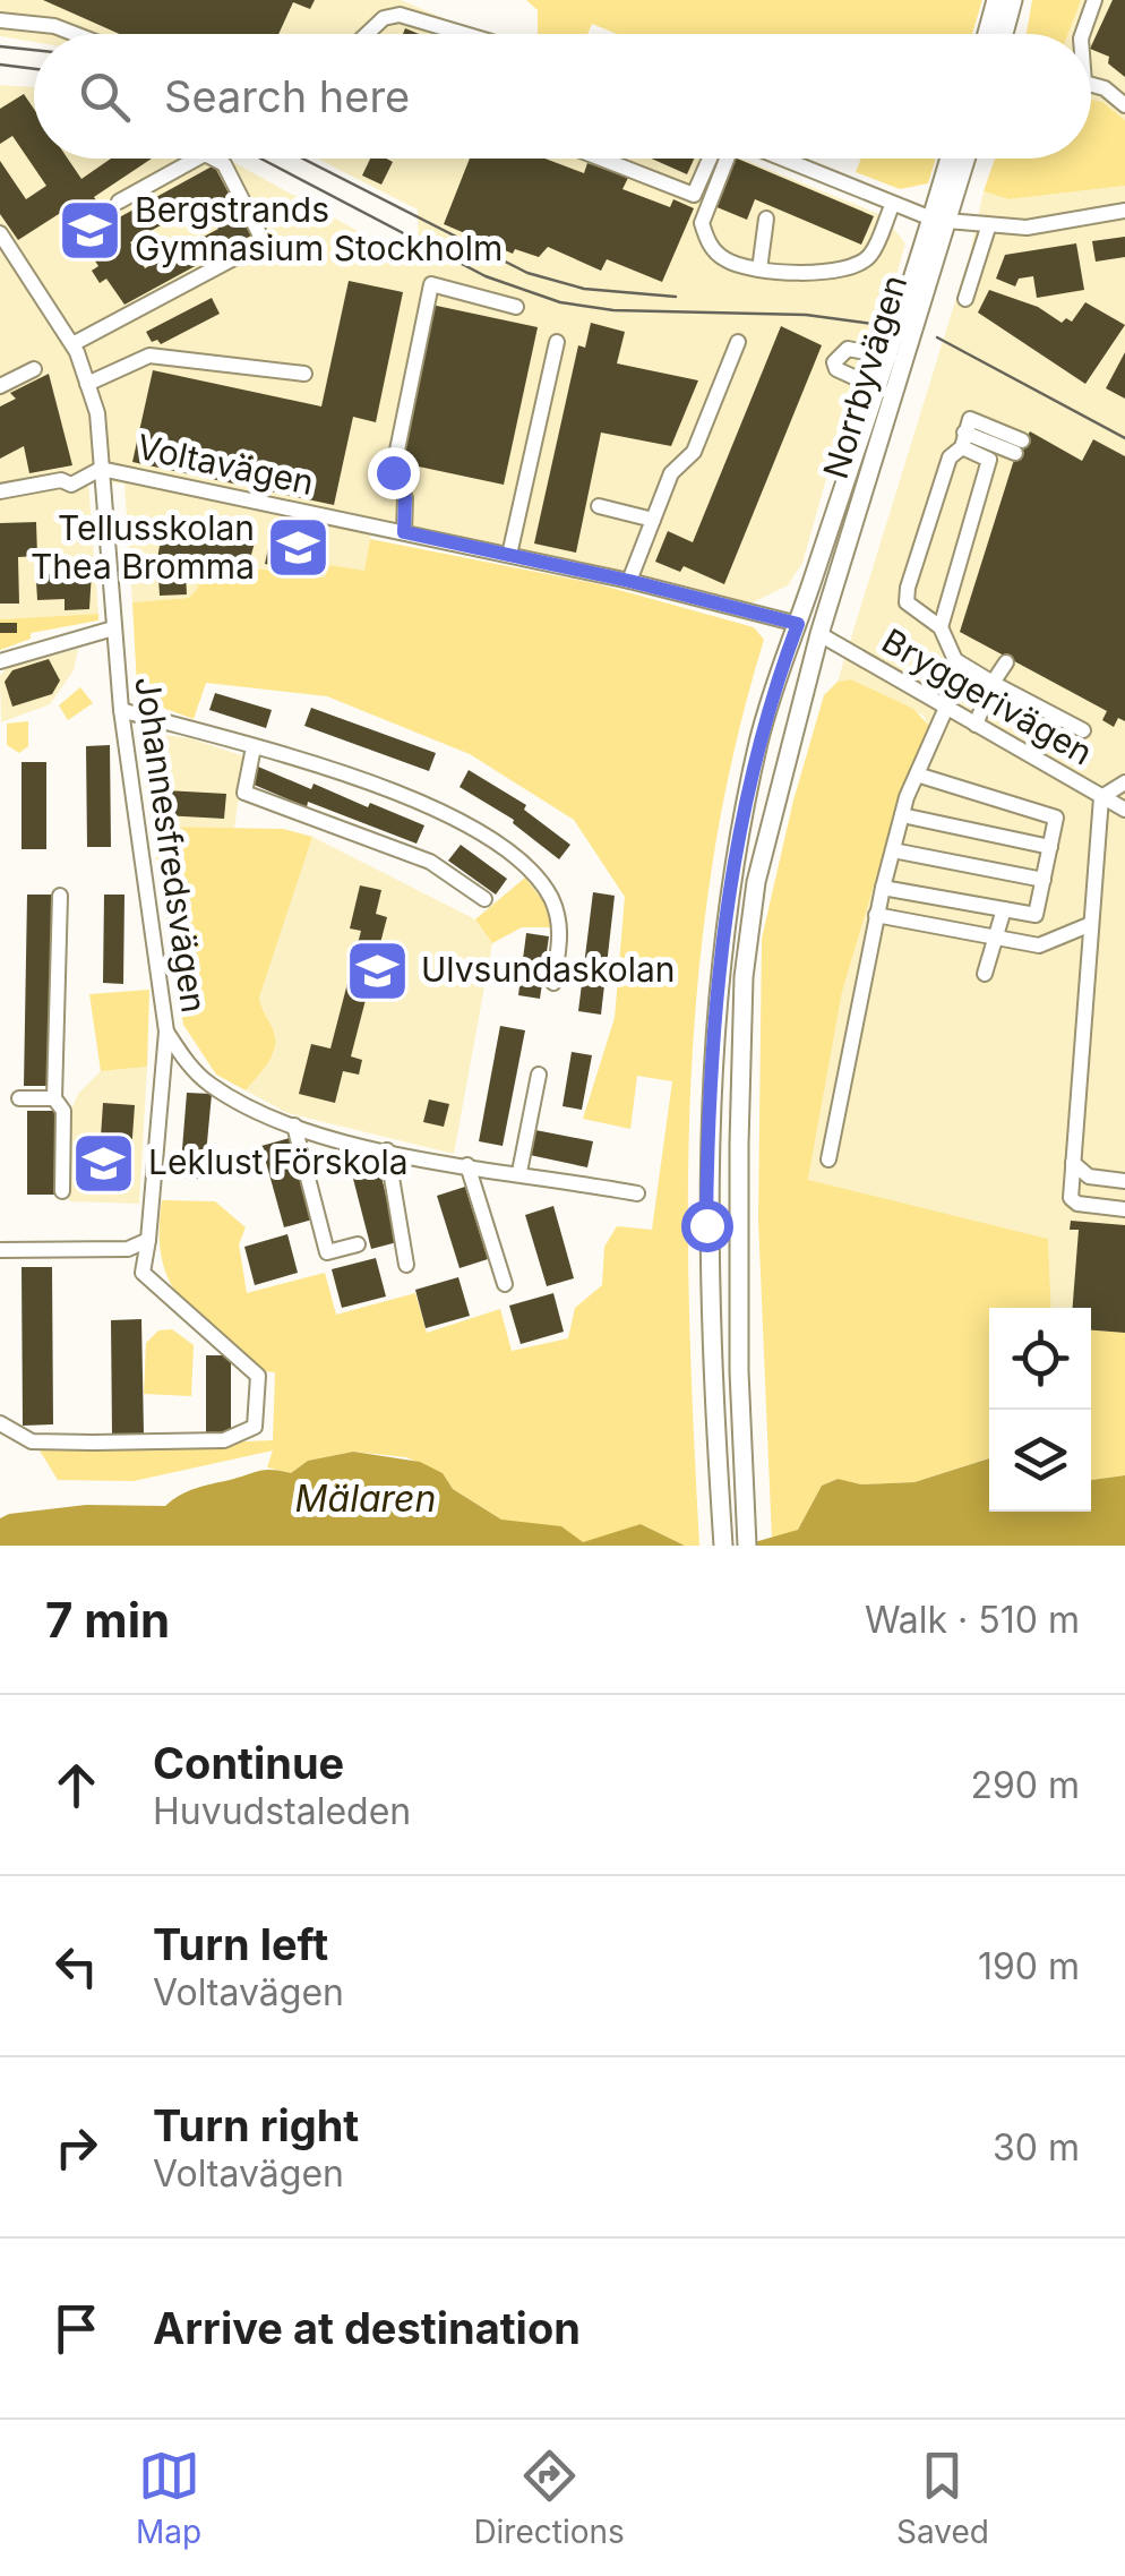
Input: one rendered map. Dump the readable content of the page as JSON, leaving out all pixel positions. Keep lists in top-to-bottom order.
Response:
{
  "streets": {
    "main road": ["Norrbyvägen"],
    "street": ["Voltavägen", "Bryggerivägen", "Johannesfredsvägen"]
  },
  "crossings": [
    ["Norrbyvägen", "Voltavägen"],
    ["Norrbyvägen", "Bryggerivägen"],
    ["Voltavägen", "Johannesfredsvägen"]
  ],
  "water": ["Mälaren"],
  "places": {
    "school or university": [
      "Bergstrands Gymnasium Stockholm",
      "Tellusskolan Thea Bromma",
      "Ulvsundaskolan",
      "Leklust Förskola"
    ]
  },
  "page": {
    "search": "Search here",
    "heading": ["7 min", "Walk · 510 m"],
    "list": [
      ["Continue", "Huvudstaleden", "290 m"],
      ["Turn left", "Voltavägen", "190 m"],
      ["Turn right", "Voltavägen", "30 m"],
      "Arrive at destination"
    ],
    "nav": ["Map", "Directions", "Saved"]
  }
}
